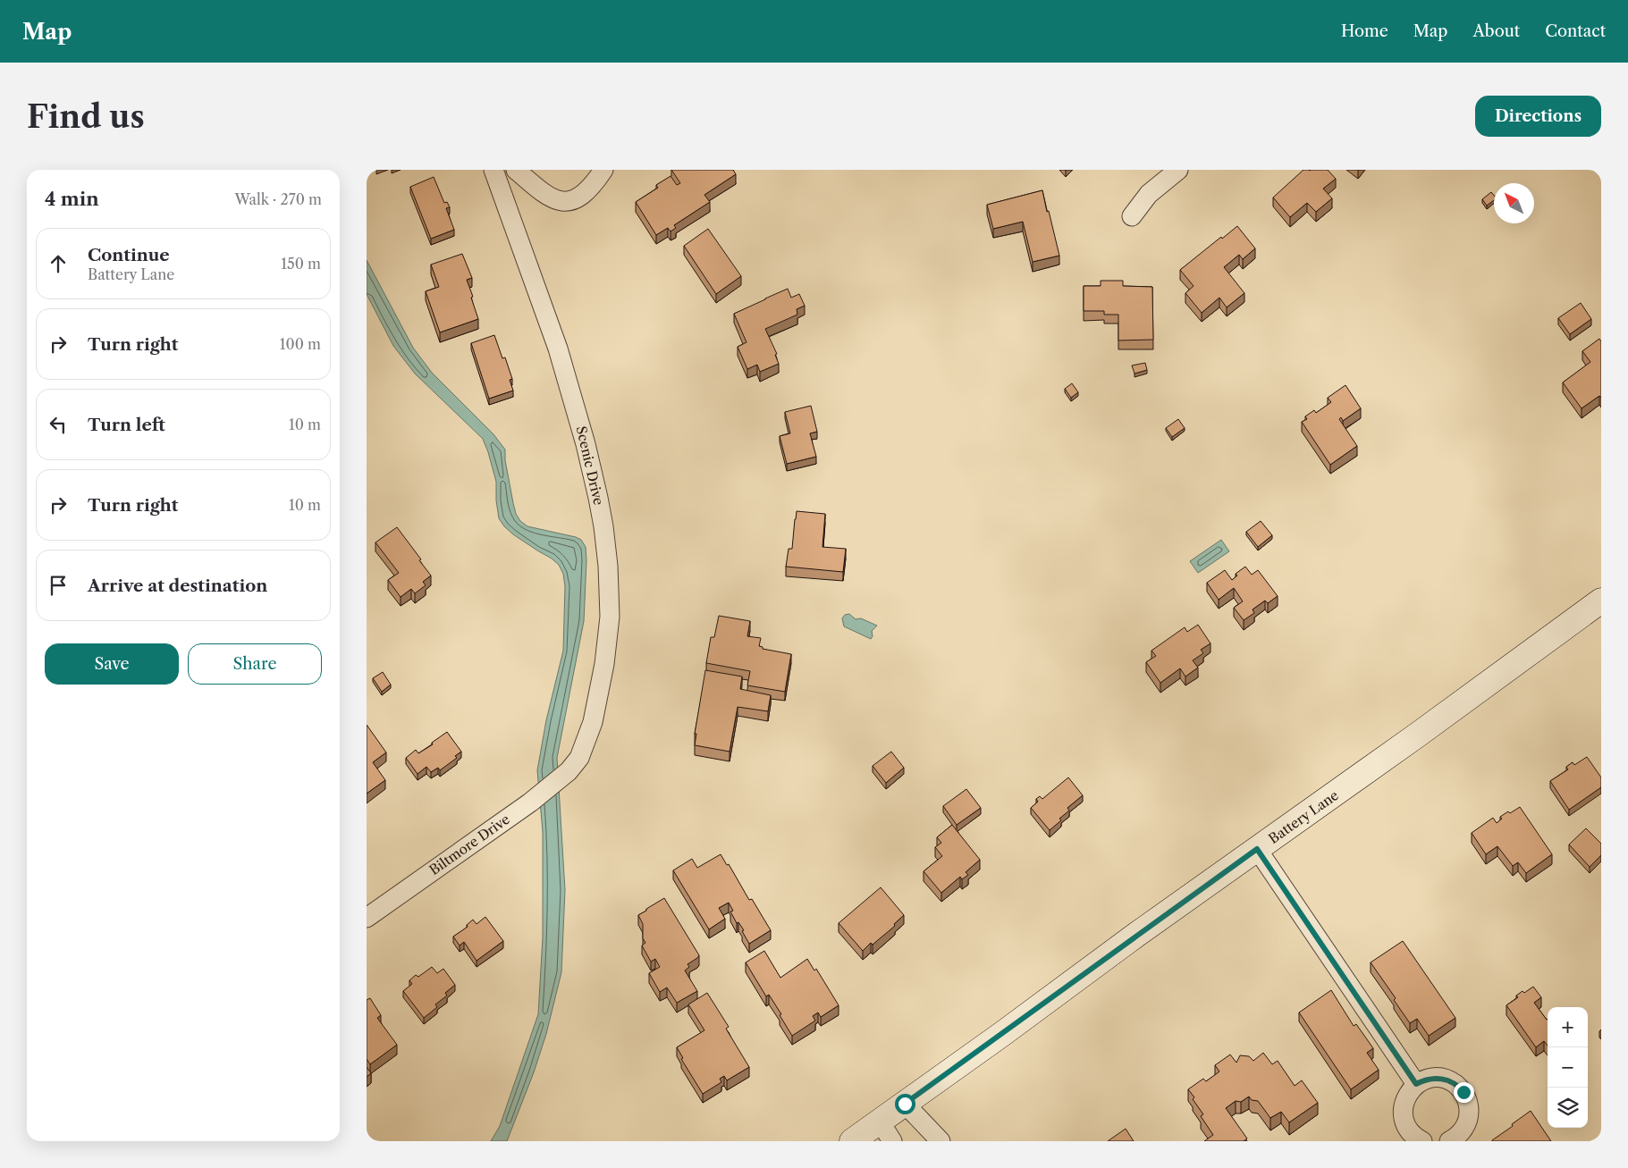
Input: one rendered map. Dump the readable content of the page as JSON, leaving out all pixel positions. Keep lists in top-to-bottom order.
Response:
{
  "streets": {
    "main road": ["Battery Lane"],
    "street": ["Scenic Drive", "Biltmore Drive"]
  },
  "crossings": [
    ["Scenic Drive", "Biltmore Drive"]
  ],
  "north": "top left",
  "page": {
    "header": "Map",
    "nav": [
      "Home",
      "Map",
      "About",
      "Contact"
    ],
    "buttons": [
      "Directions",
      ["Save", "Share"]
    ],
    "title": "Find us",
    "heading": ["4 min", "Walk · 270 m"],
    "list": [
      ["Continue", "Battery Lane", "150 m"],
      ["Turn right", "100 m"],
      ["Turn left", "10 m"],
      ["Turn right", "10 m"],
      "Arrive at destination"
    ],
    "map_buttons": ["+", "−"]
  }
}
